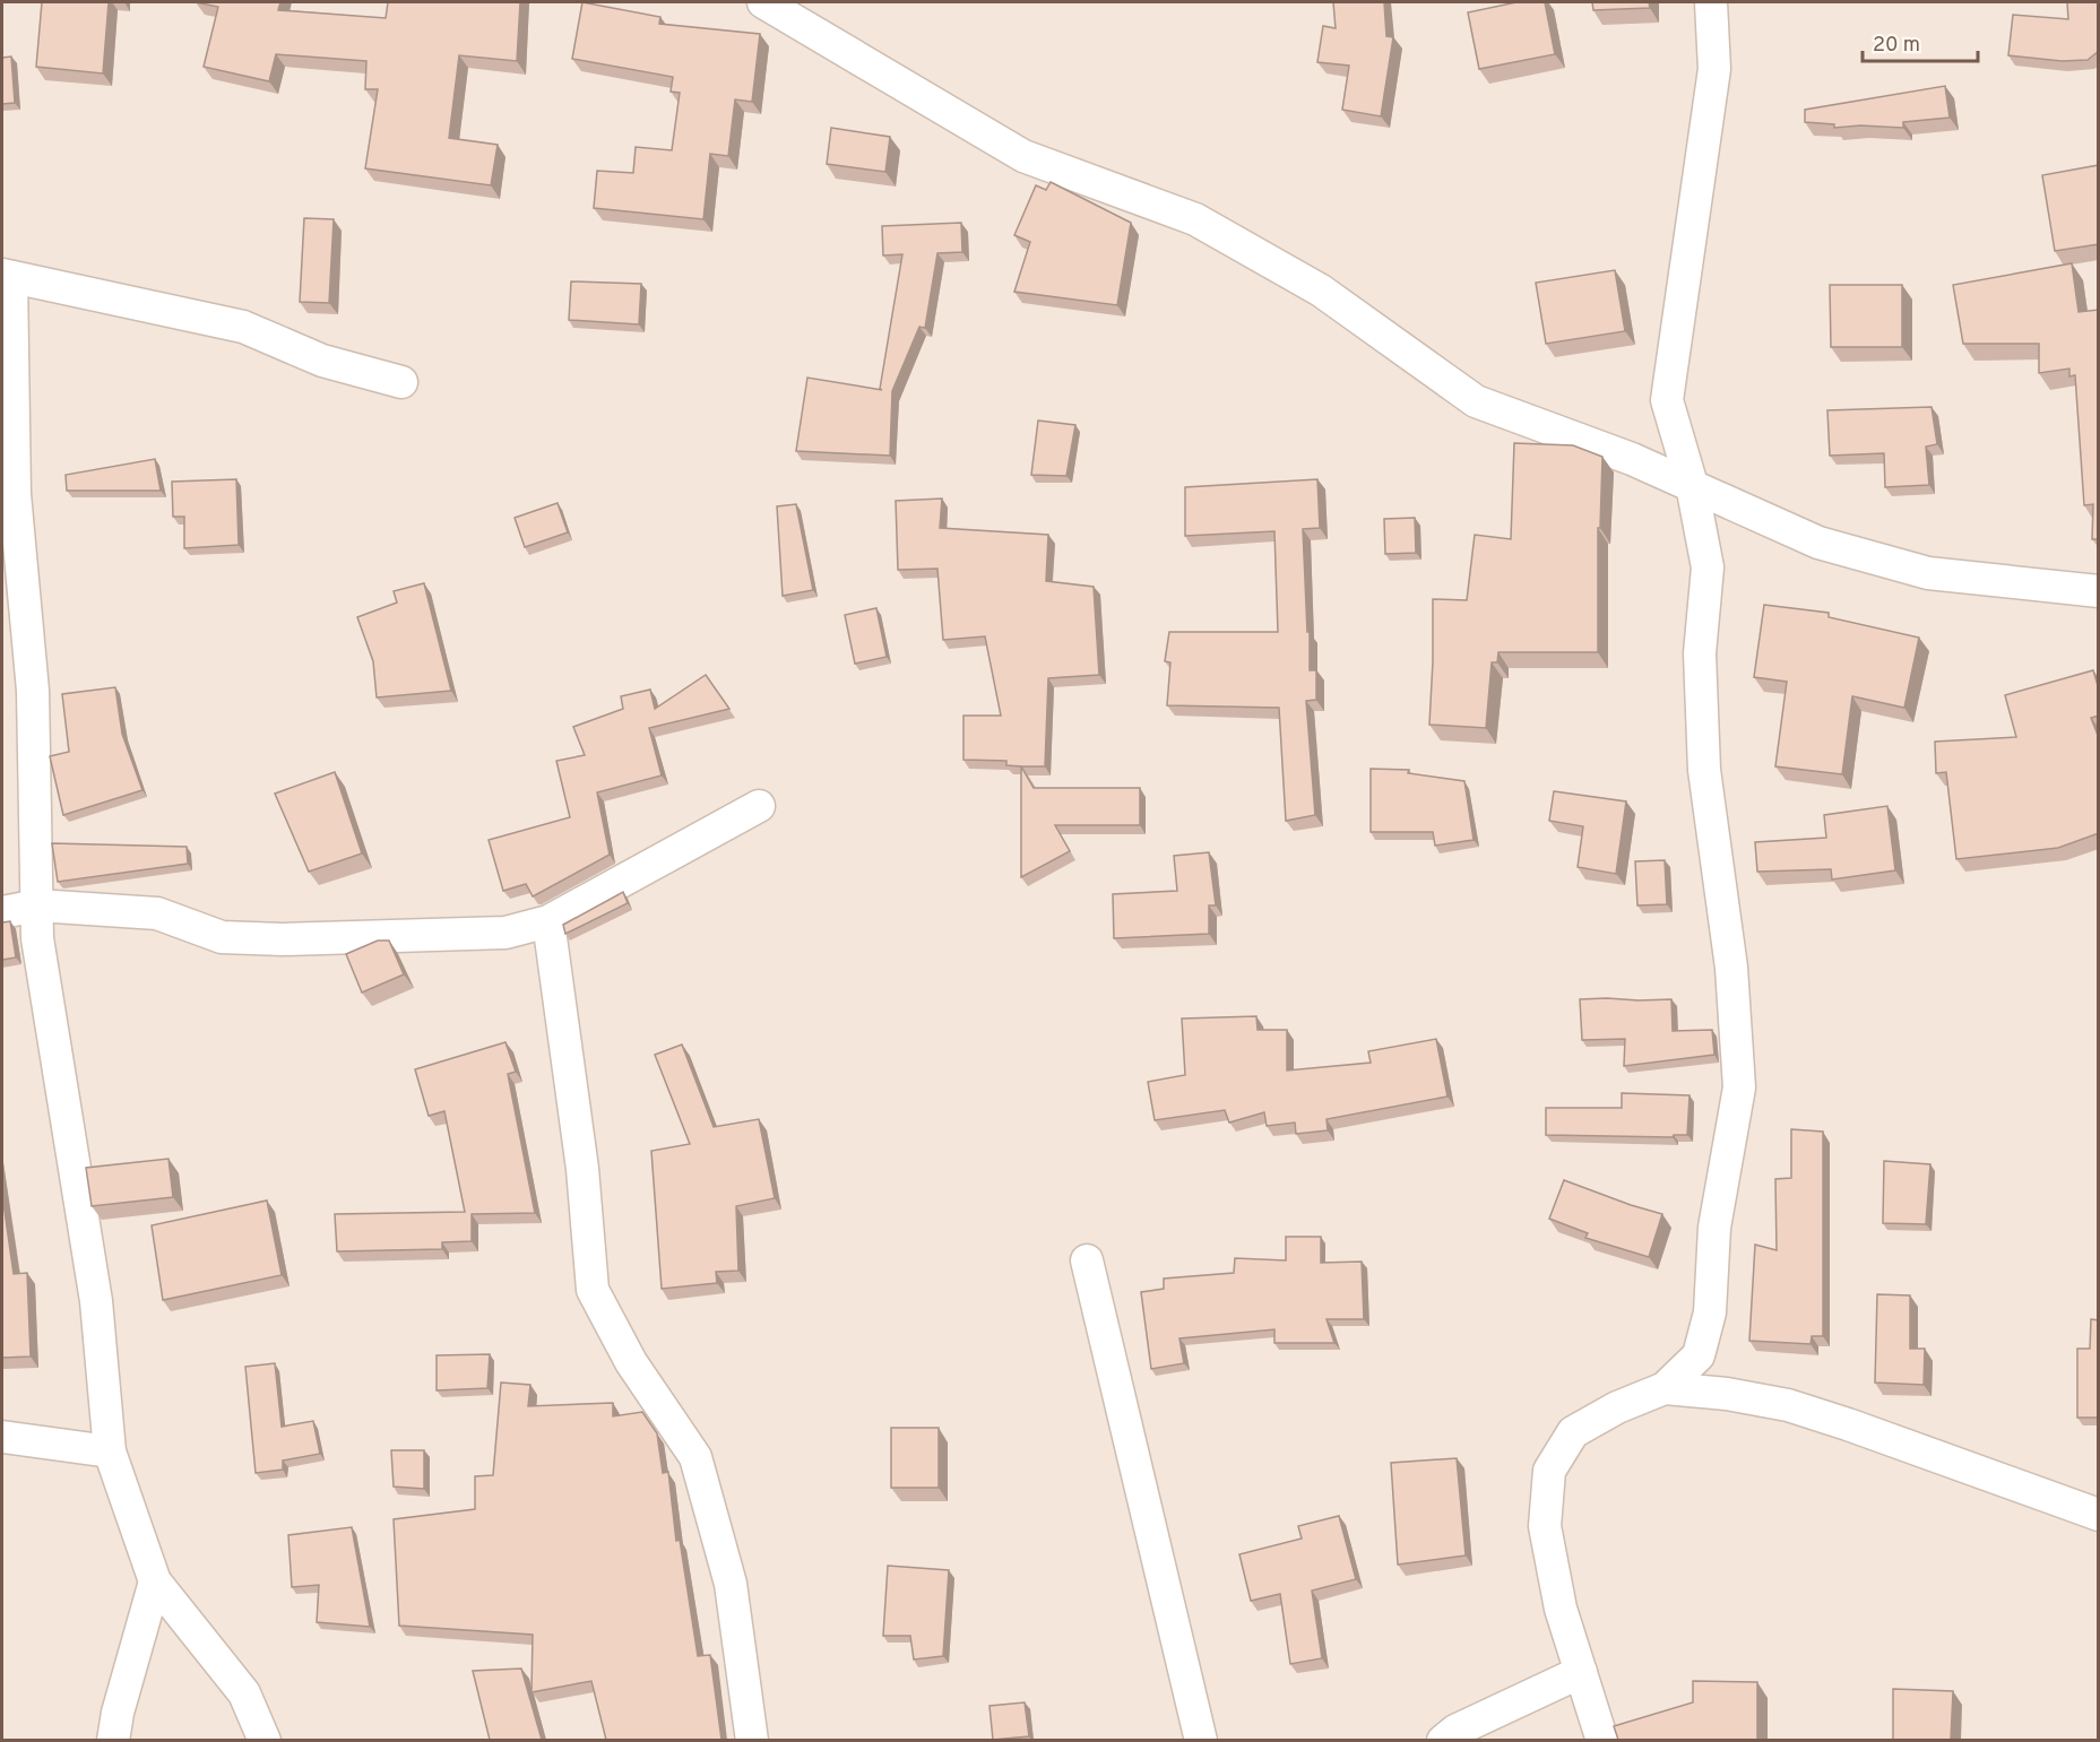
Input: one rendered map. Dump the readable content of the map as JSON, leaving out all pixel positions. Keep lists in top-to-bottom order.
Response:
{
  "scale_bar": "20 m"
}
